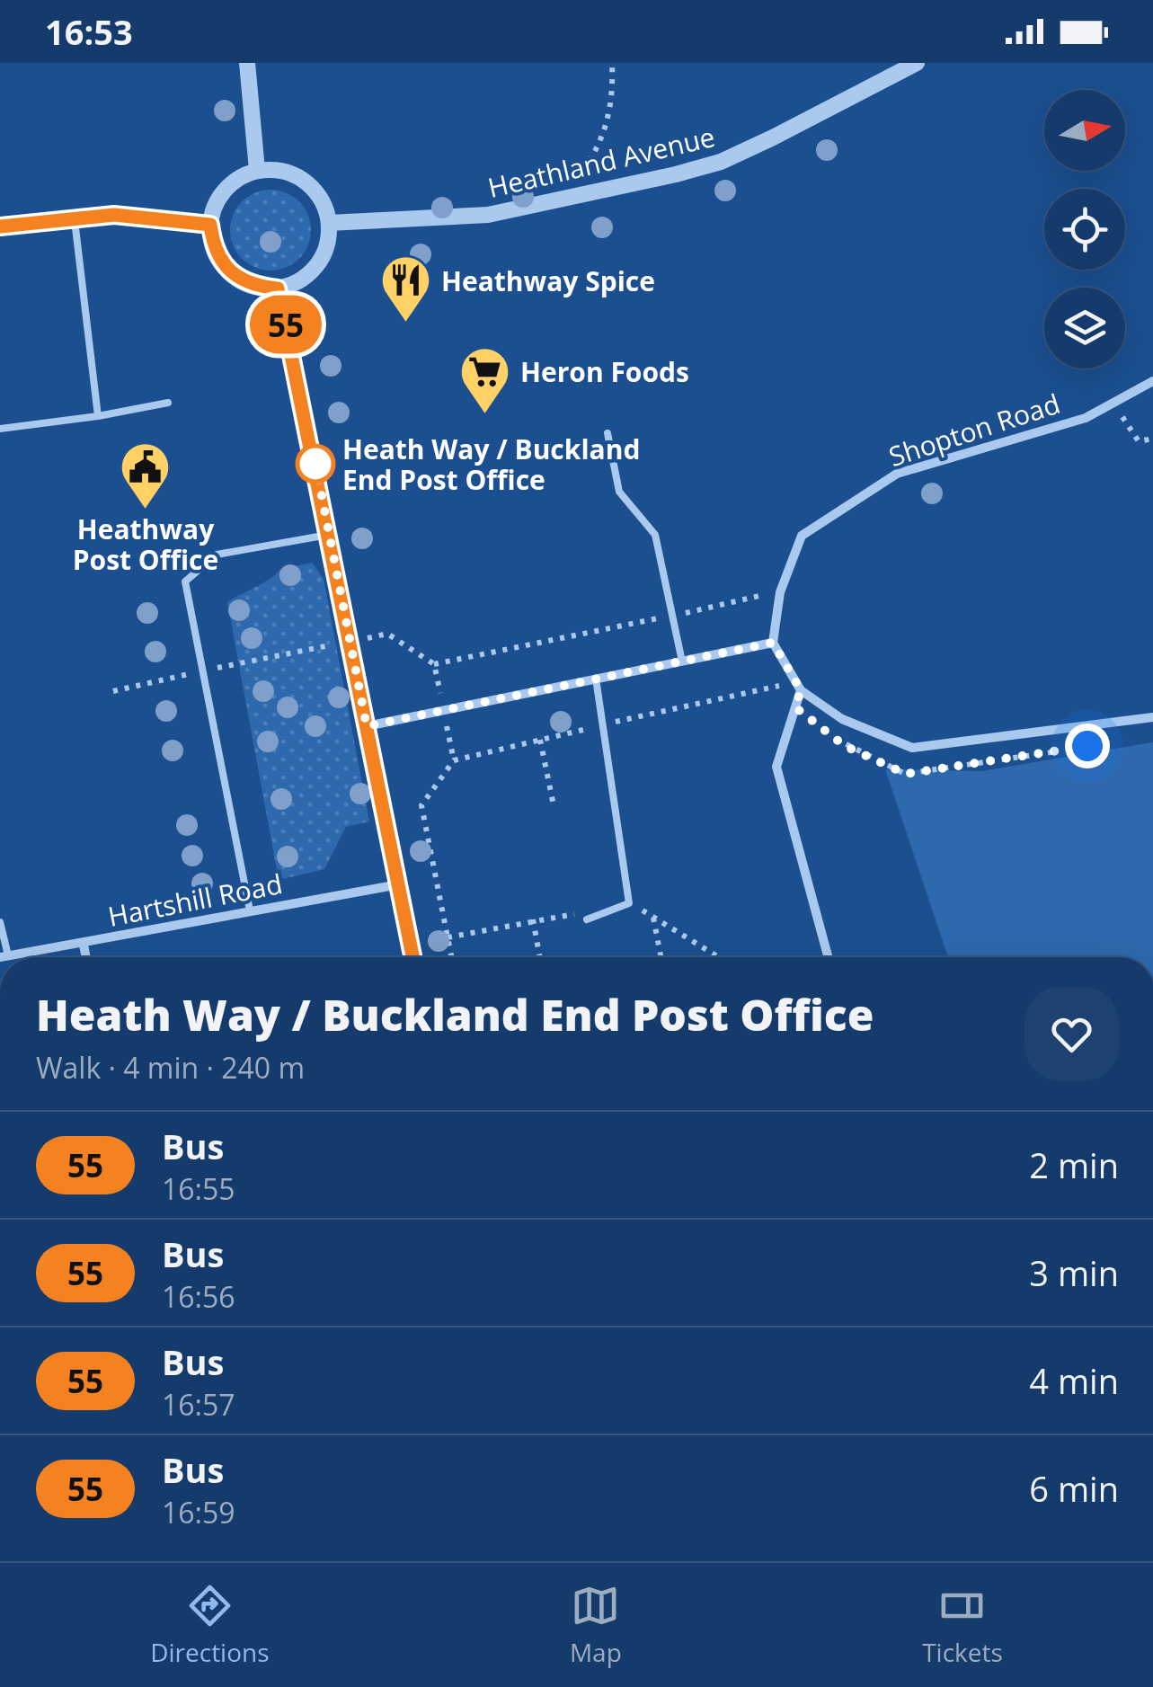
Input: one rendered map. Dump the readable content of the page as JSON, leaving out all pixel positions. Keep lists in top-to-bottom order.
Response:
{
  "streets": {
    "street": ["Heathland Avenue", "Shopton Road", "Hartshill Road"]
  },
  "places": {
    "restaurant": ["Heathway Spice"],
    "supermarket": ["Heron Foods"],
    "other": ["Heath Way / Buckland End Post Office"],
    "public building": ["Heathway Post Office"]
  },
  "lines": ["bus line 55"],
  "north": "right",
  "page": {
    "status": "16:53",
    "on_map": "55",
    "heading": ["Heath Way / Buckland End Post Office", "Walk · 4 min · 240 m"],
    "list": [
      {
        "mark": "55",
        "name": "Bus",
        "note": "16:55",
        "value": "2 min"
      },
      {
        "mark": "55",
        "name": "Bus",
        "note": "16:56",
        "value": "3 min"
      },
      {
        "mark": "55",
        "name": "Bus",
        "note": "16:57",
        "value": "4 min"
      },
      {
        "mark": "55",
        "name": "Bus",
        "note": "16:59",
        "value": "6 min"
      }
    ],
    "tabs": ["Directions", "Map", "Tickets"]
  }
}
